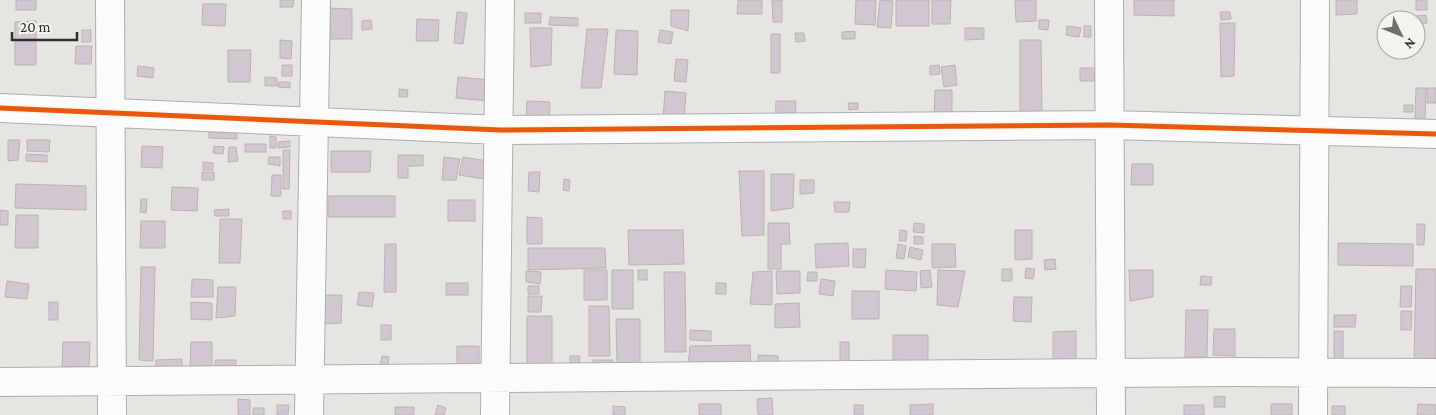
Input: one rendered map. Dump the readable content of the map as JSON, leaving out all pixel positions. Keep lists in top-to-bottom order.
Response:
{
  "scale_bar": "20 m",
  "north": "bottom right"
}
